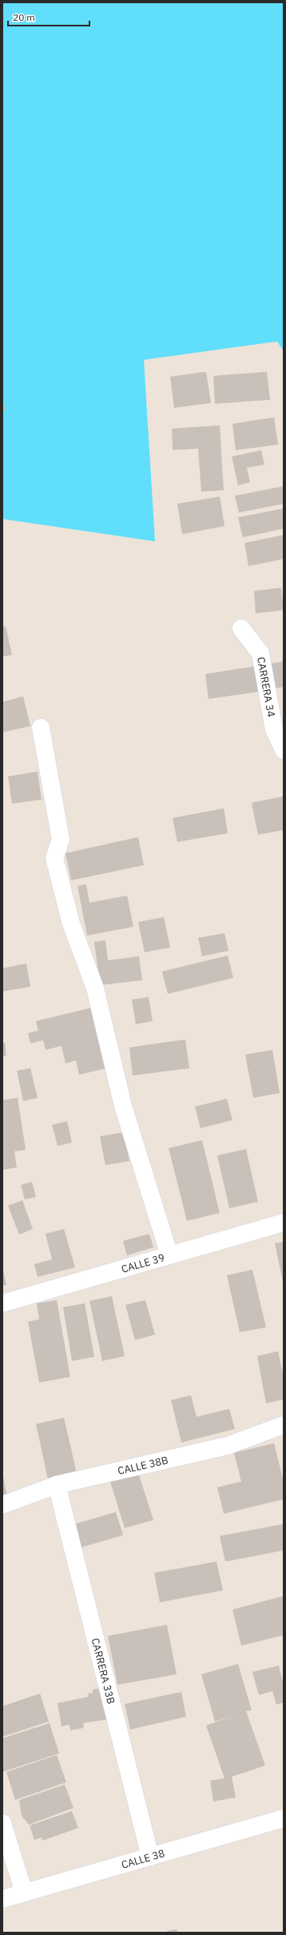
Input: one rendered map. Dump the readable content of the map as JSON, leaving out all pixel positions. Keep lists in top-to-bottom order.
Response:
{
  "streets": {
    "street": [
      "CARRERA 34",
      "CALLE 39",
      "CALLE 38B",
      "CARRERA 33B",
      "CALLE 38"
    ]
  },
  "crossings": [
    ["CALLE 38B", "CARRERA 33B"],
    ["CARRERA 33B", "CALLE 38"]
  ],
  "scale_bar": "20 m"
}
